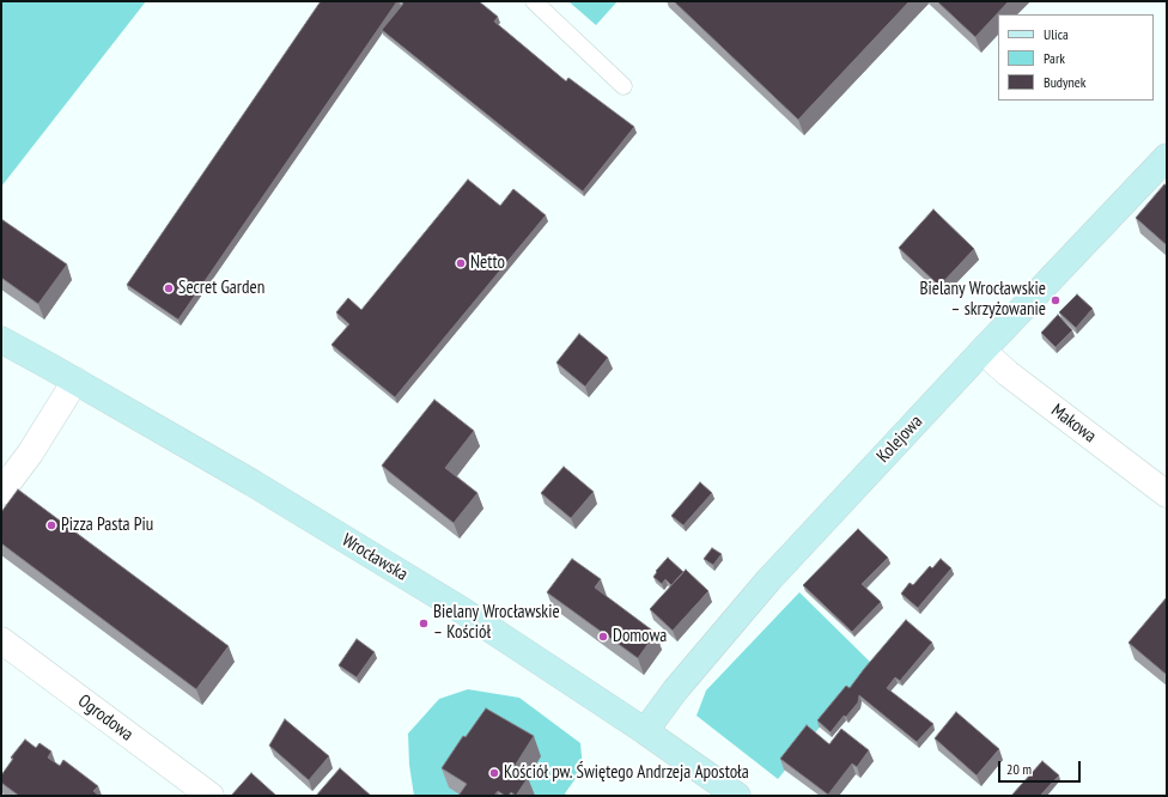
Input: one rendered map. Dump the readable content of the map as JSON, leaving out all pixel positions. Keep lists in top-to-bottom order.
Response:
{
  "streets": {
    "main road": ["Kolejowa", "Wrocławska"],
    "street": ["Makowa", "Ogrodowa"]
  },
  "crossings": [
    ["Makowa", "Kolejowa"],
    ["Kolejowa", "Wrocławska"]
  ],
  "places": [
    "Netto",
    "Secret Garden",
    "Bielany Wrocławskie – skrzyżowanie",
    "Pizza Pasta Piu",
    "Bielany Wrocławskie – Kościół",
    "Domowa",
    "Kościół pw. Świętego Andrzeja Apostoła"
  ],
  "legend": ["Ulica", "Park", "Budynek"],
  "scale_bar": "20 m"
}
